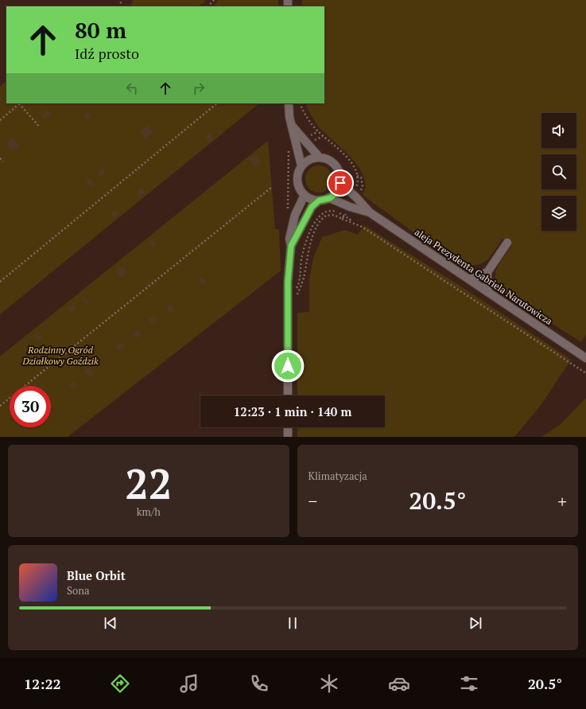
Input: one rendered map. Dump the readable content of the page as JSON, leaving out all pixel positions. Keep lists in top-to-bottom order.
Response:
{
  "streets": {
    "street": ["aleja Prezydenta Gabriela Narutowicza"]
  },
  "parks": ["Rodzinny Ogród Działkowy Goździk"],
  "page": {
    "turn": ["80 m", "Idź prosto"],
    "limit": "30",
    "trip": "12:23 · 1 min · 140 m",
    "tile": [
      ["22", "km/h"],
      "Klimatyzacja"
    ],
    "heat": ["−", "20.5°", "+"],
    "song": ["Blue Orbit", "Sona"],
    "tabs": ["12:22", "20.5°"]
  }
}
